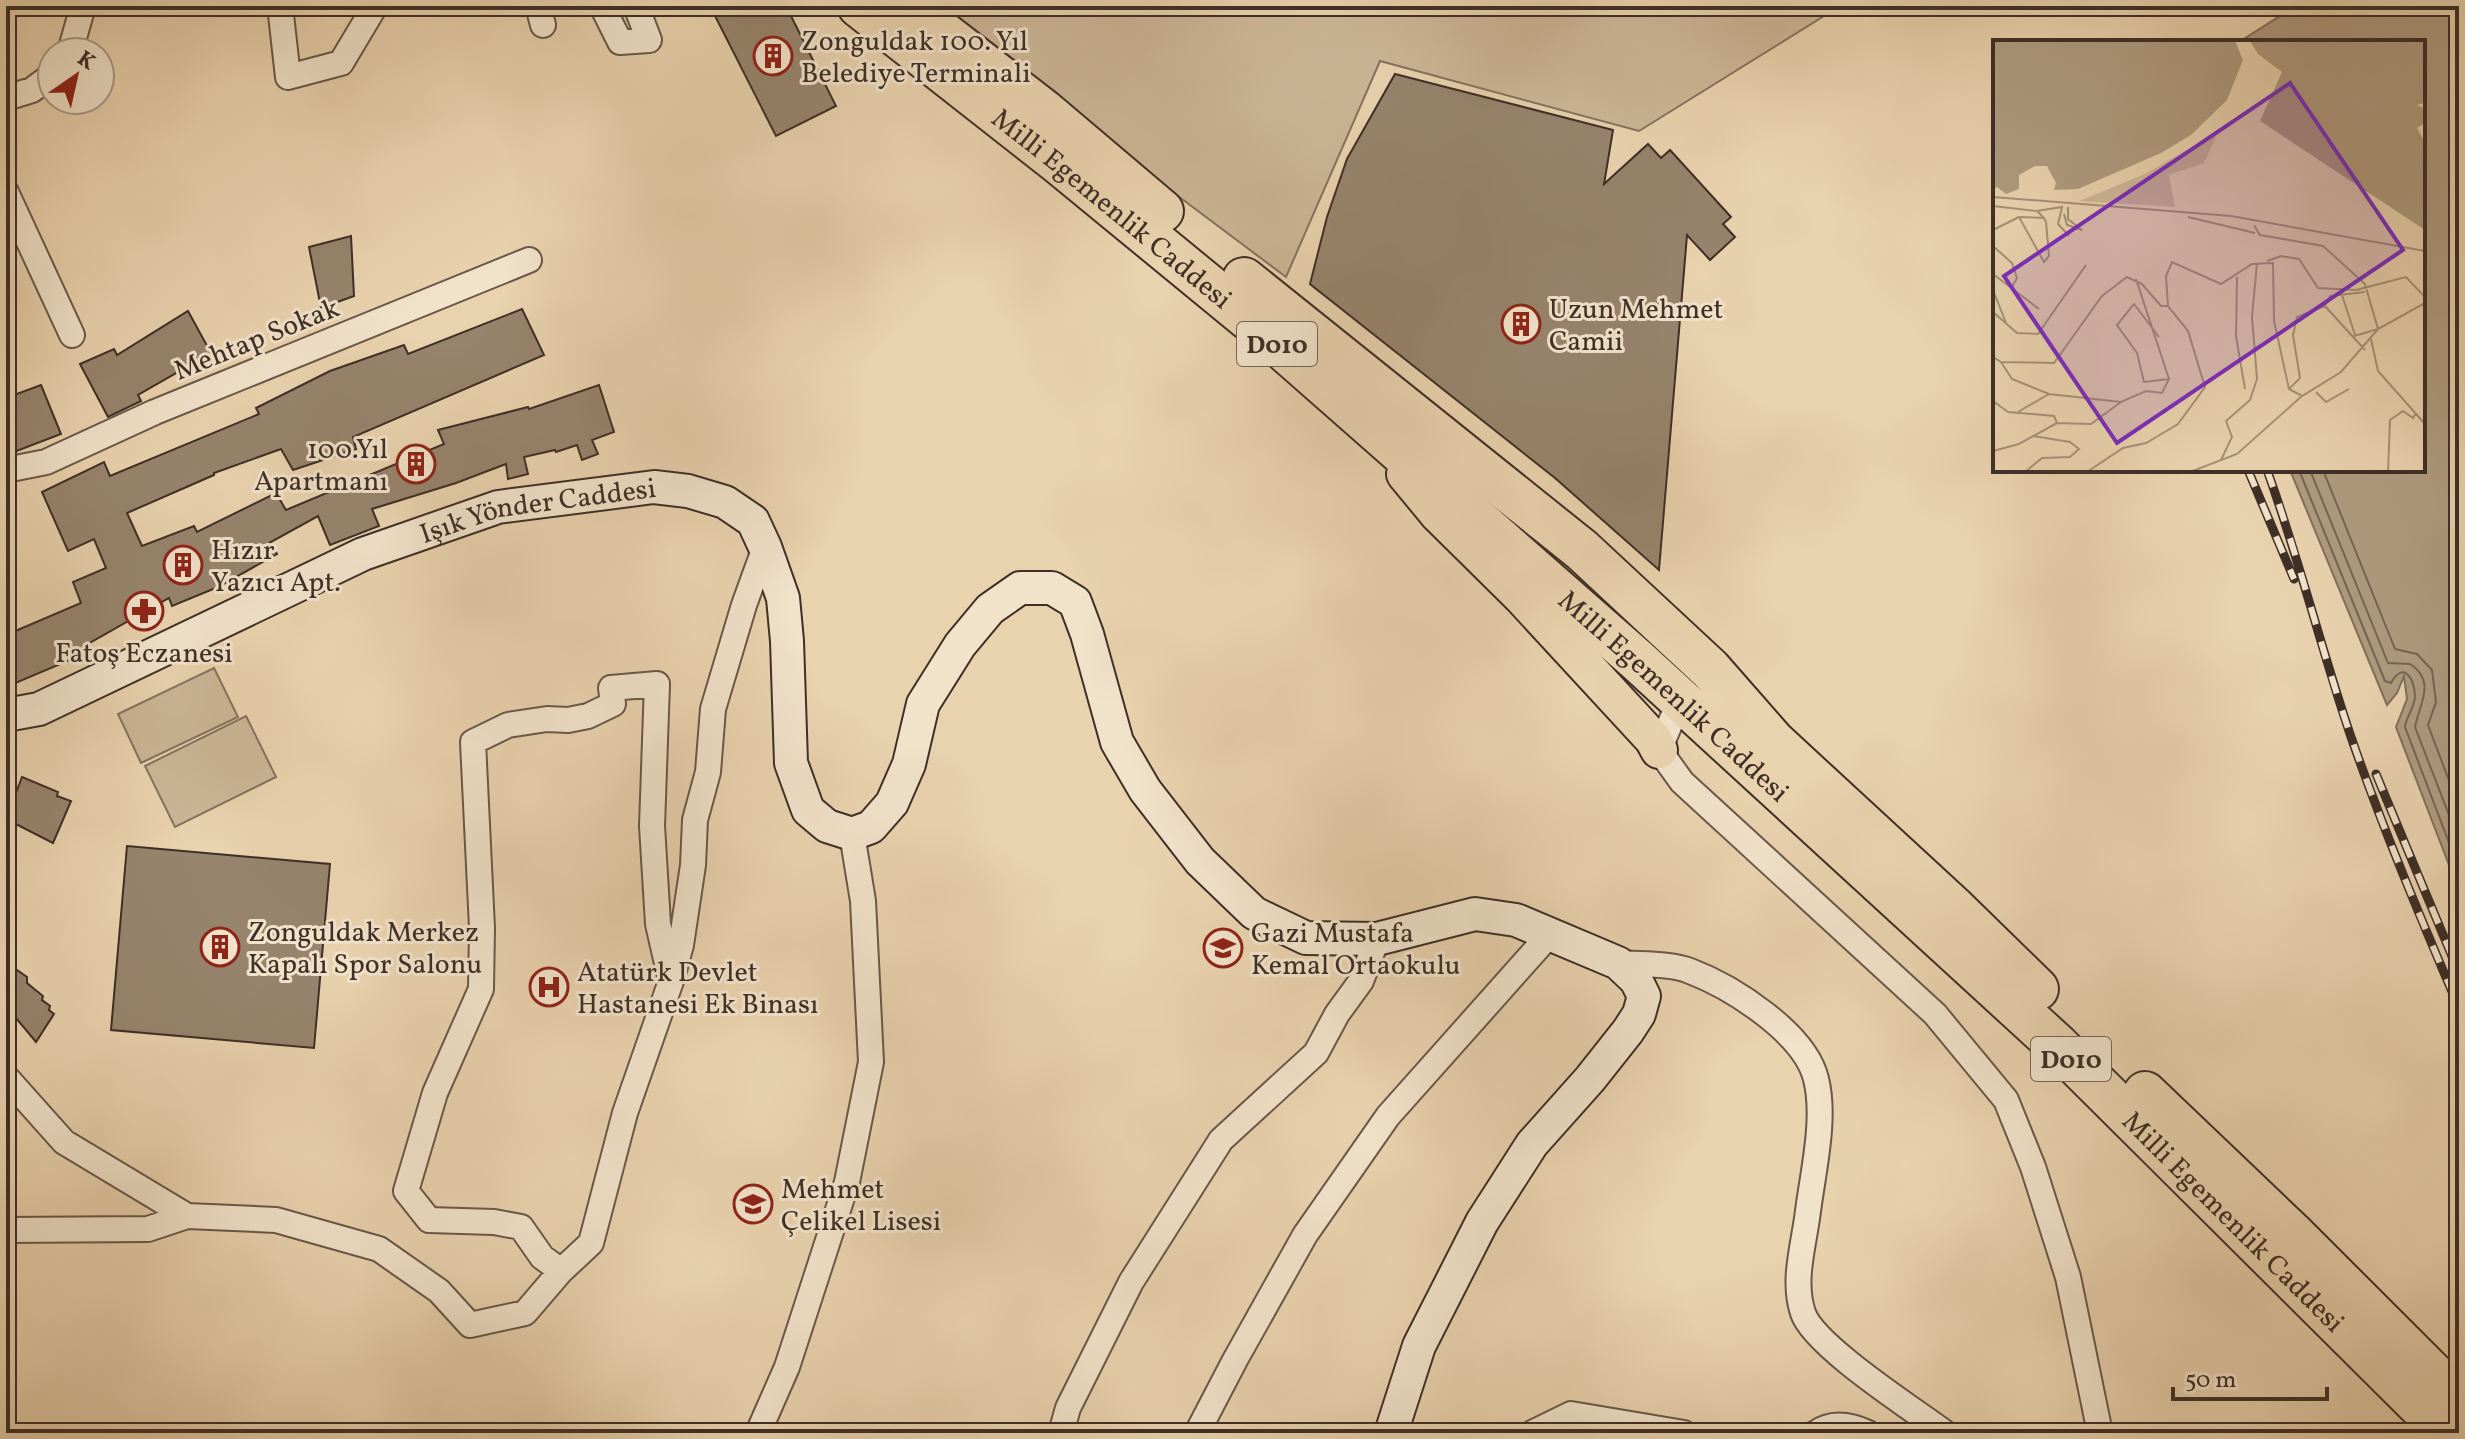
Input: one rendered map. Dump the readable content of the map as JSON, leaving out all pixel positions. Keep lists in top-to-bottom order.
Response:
{
  "streets": {
    "highway": ["Milli Egemenlik Caddesi", "D010"],
    "street": ["Mehtap Sokak", "Işık Yönder Caddesi"]
  },
  "places": {
    "building": [
      "Zonguldak 100. Yıl Belediye Terminali",
      "Uzun Mehmet Camii",
      "100.Yıl Apartmanı",
      "Hızır Yazıcı Apt.",
      "Zonguldak Merkez Kapalı Spor Salonu"
    ],
    "pharmacy": ["Fatoş Eczanesi"],
    "school or university": ["Gazi Mustafa Kemal Ortaokulu", "Mehmet Çelikel Lisesi"],
    "hospital": ["Atatürk Devlet Hastanesi Ek Binası"]
  },
  "scale_bar": "50 m",
  "north": "top right"
}
